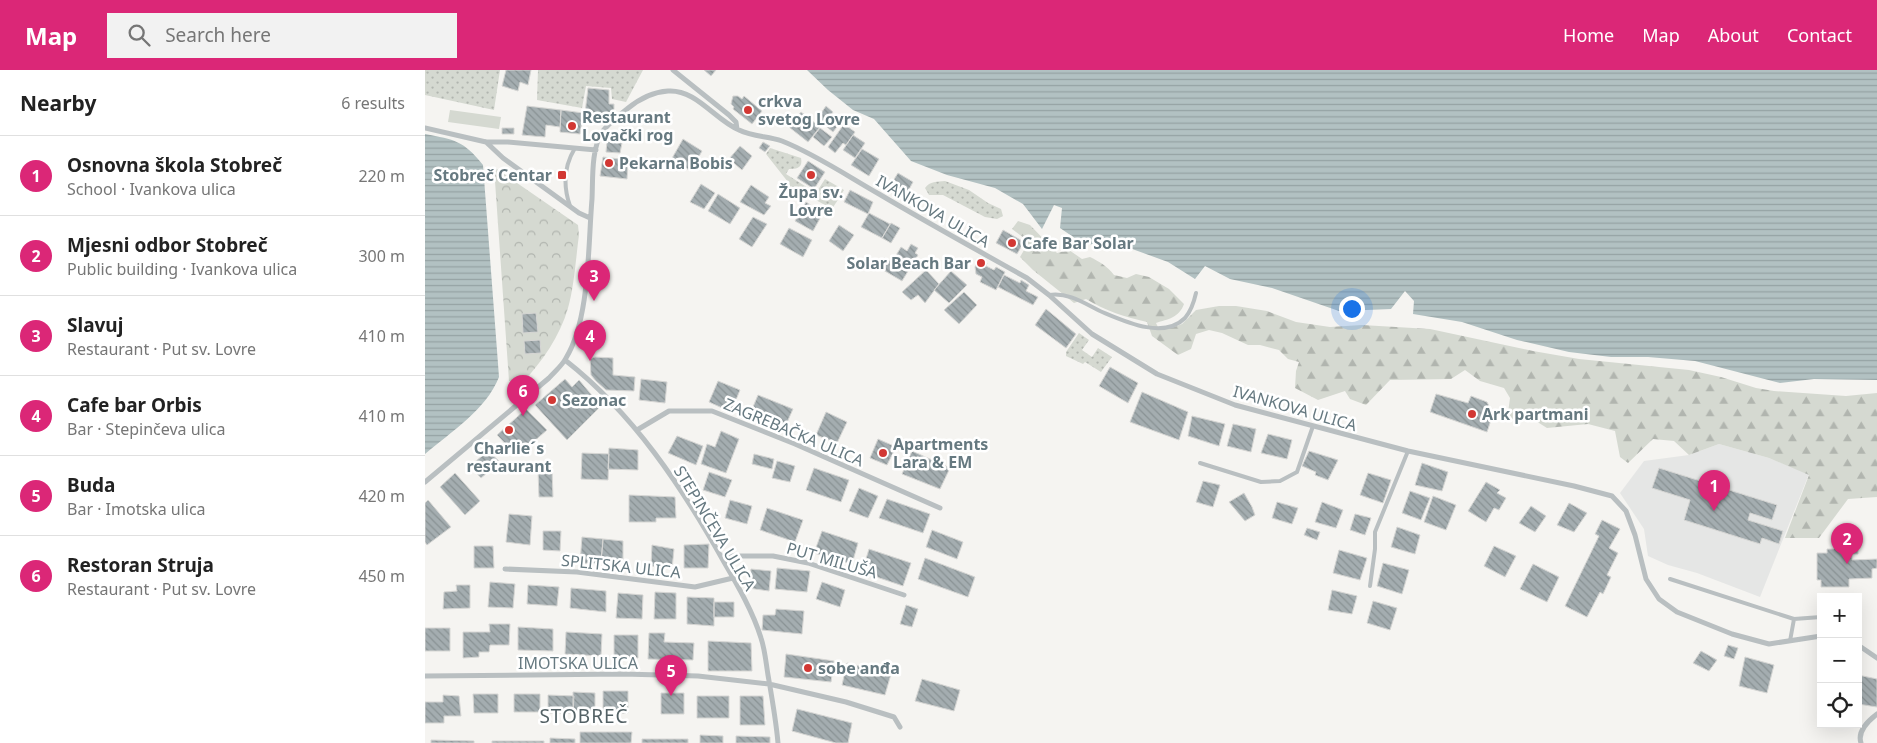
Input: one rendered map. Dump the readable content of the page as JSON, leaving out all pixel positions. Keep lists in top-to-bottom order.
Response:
{
  "streets": {
    "street": [
      "IVANKOVA ULICA",
      "ZAGREBAČKA ULICA",
      "STEPINČEVA ULICA",
      "PUT MILUŠA",
      "SPLITSKA ULICA",
      "IMOTSKA ULICA"
    ]
  },
  "crossings": [
    ["ZAGREBAČKA ULICA", "STEPINČEVA ULICA"],
    ["STEPINČEVA ULICA", "PUT MILUŠA"],
    ["STEPINČEVA ULICA", "SPLITSKA ULICA"],
    ["STEPINČEVA ULICA", "IMOTSKA ULICA"]
  ],
  "districts": ["STOBREČ"],
  "places": {
    "other": [
      "crkva svetog Lovre",
      "Restaurant Lovački rog",
      "Pekarna Bobis",
      "Župa sv. Lovre",
      "Cafe Bar Solar",
      "Solar Beach Bar",
      "Sezonac",
      "Ark partmani",
      "Charlie´s restaurant",
      "Apartments Lara & EM",
      "sobe anđa"
    ],
    "transit": ["Stobreč Centar"]
  },
  "page": {
    "header": "Map",
    "search": "Search here",
    "nav": [
      "Home",
      "Map",
      "About",
      "Contact"
    ],
    "heading": ["Nearby", "6 results"],
    "list": [
      {
        "mark": "1",
        "name": "Osnovna škola Stobreč",
        "note": "School · Ivankova ulica",
        "value": "220 m"
      },
      {
        "mark": "2",
        "name": "Mjesni odbor Stobreč",
        "note": "Public building · Ivankova ulica",
        "value": "300 m"
      },
      {
        "mark": "3",
        "name": "Slavuj",
        "note": "Restaurant · Put sv. Lovre",
        "value": "410 m"
      },
      {
        "mark": "4",
        "name": "Cafe bar Orbis",
        "note": "Bar · Stepinčeva ulica",
        "value": "410 m"
      },
      {
        "mark": "5",
        "name": "Buda",
        "note": "Bar · Imotska ulica",
        "value": "420 m"
      },
      {
        "mark": "6",
        "name": "Restoran Struja",
        "note": "Restaurant · Put sv. Lovre",
        "value": "450 m"
      }
    ],
    "pins": [
      "3",
      "4",
      "6",
      "1",
      "2",
      "5"
    ],
    "map_buttons": ["+", "−"]
  }
}
